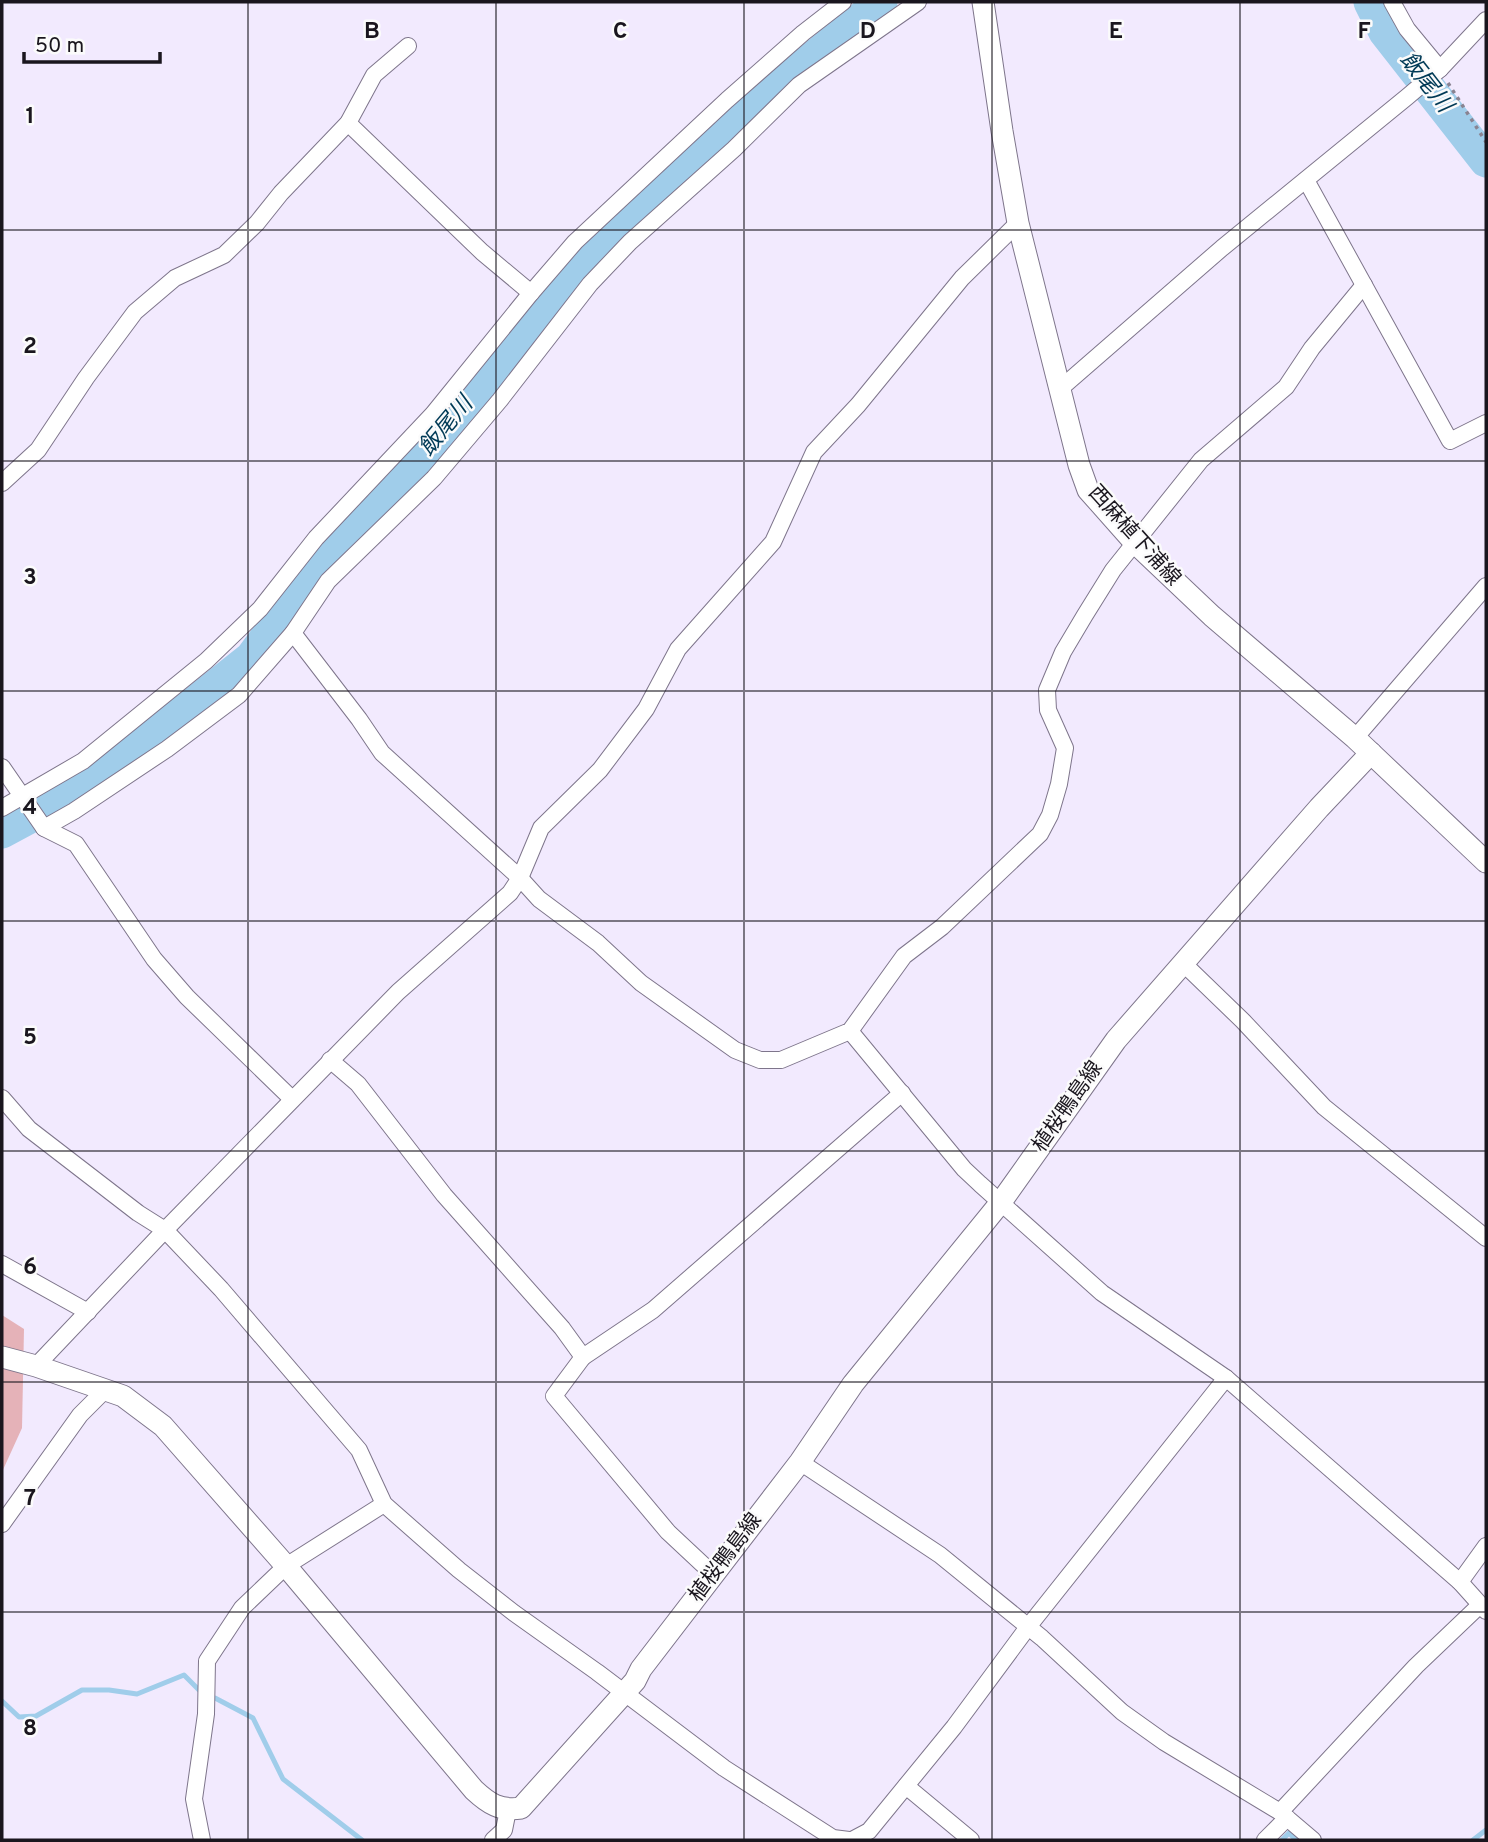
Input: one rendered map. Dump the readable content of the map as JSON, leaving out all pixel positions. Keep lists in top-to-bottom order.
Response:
{
  "streets": {
    "main road": ["西麻植下浦線", "植桜鴨島線"]
  },
  "crossings": [
    ["西麻植下浦線", "植桜鴨島線"]
  ],
  "water": ["飯尾川"],
  "scale_bar": "50 m",
  "grid": {
    "columns": [
      "B",
      "C",
      "D",
      "E",
      "F"
    ],
    "rows": [
      "1",
      "2",
      "3",
      "4",
      "5",
      "6",
      "7",
      "8"
    ]
  }
}
